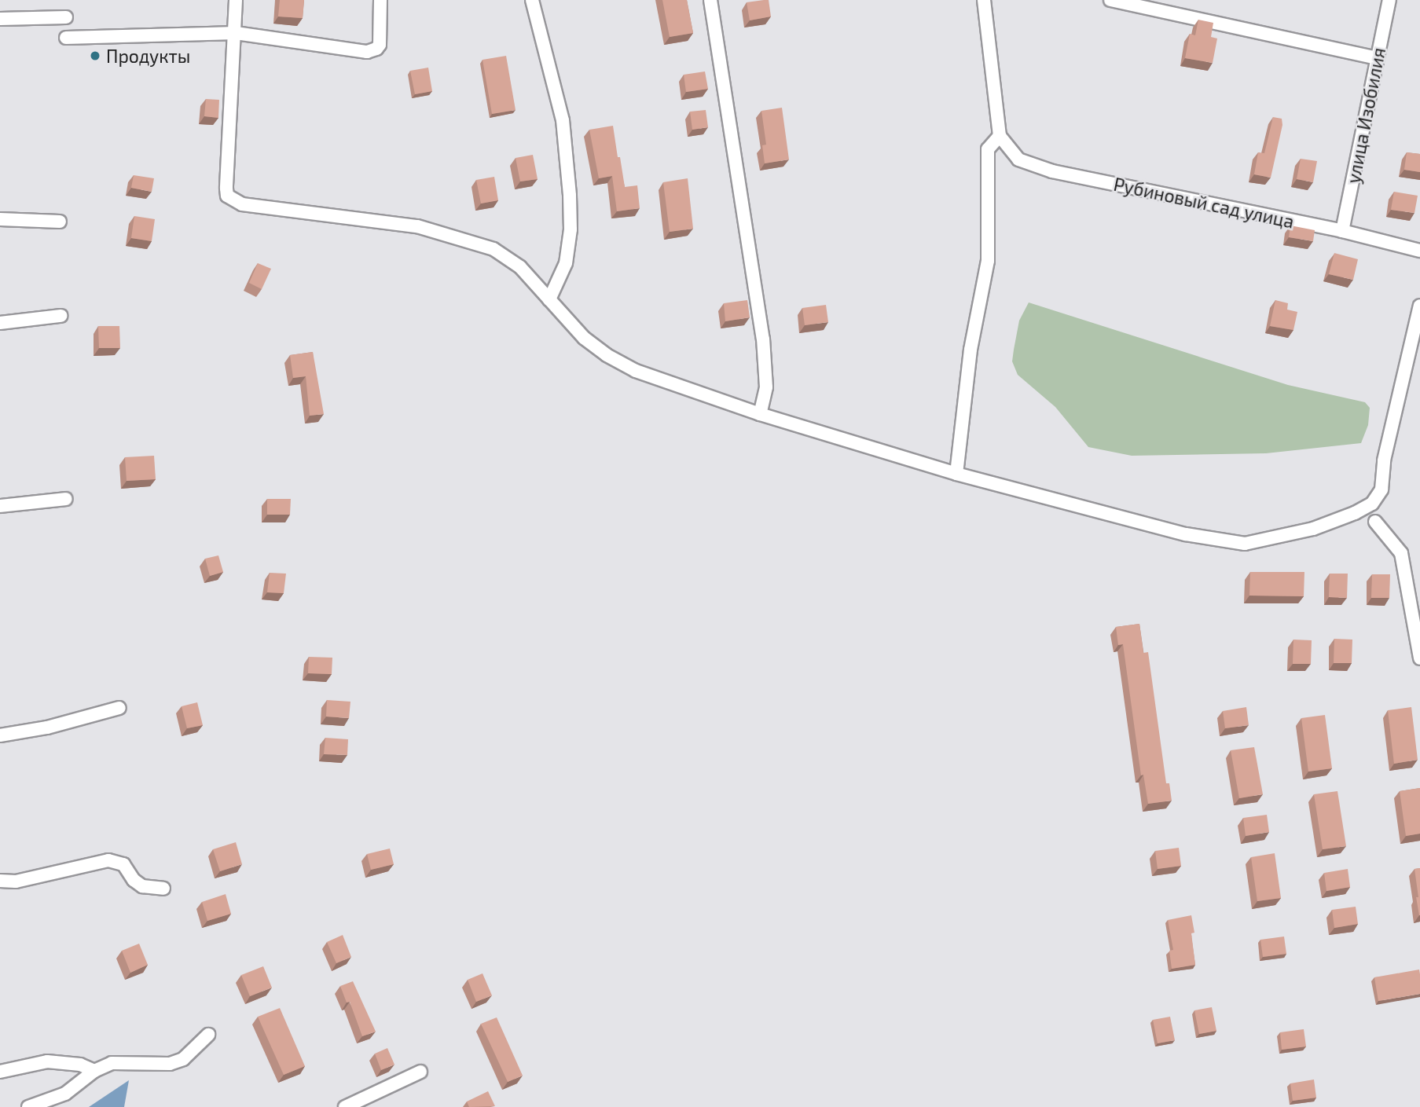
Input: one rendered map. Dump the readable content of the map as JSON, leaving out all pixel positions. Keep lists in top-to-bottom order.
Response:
{
  "streets": {
    "street": ["улица Изобилия", "Рубиновый сад улица"]
  },
  "crossings": [
    ["улица Изобилия", "Рубиновый сад улица"]
  ],
  "places": ["Продукты"]
}
